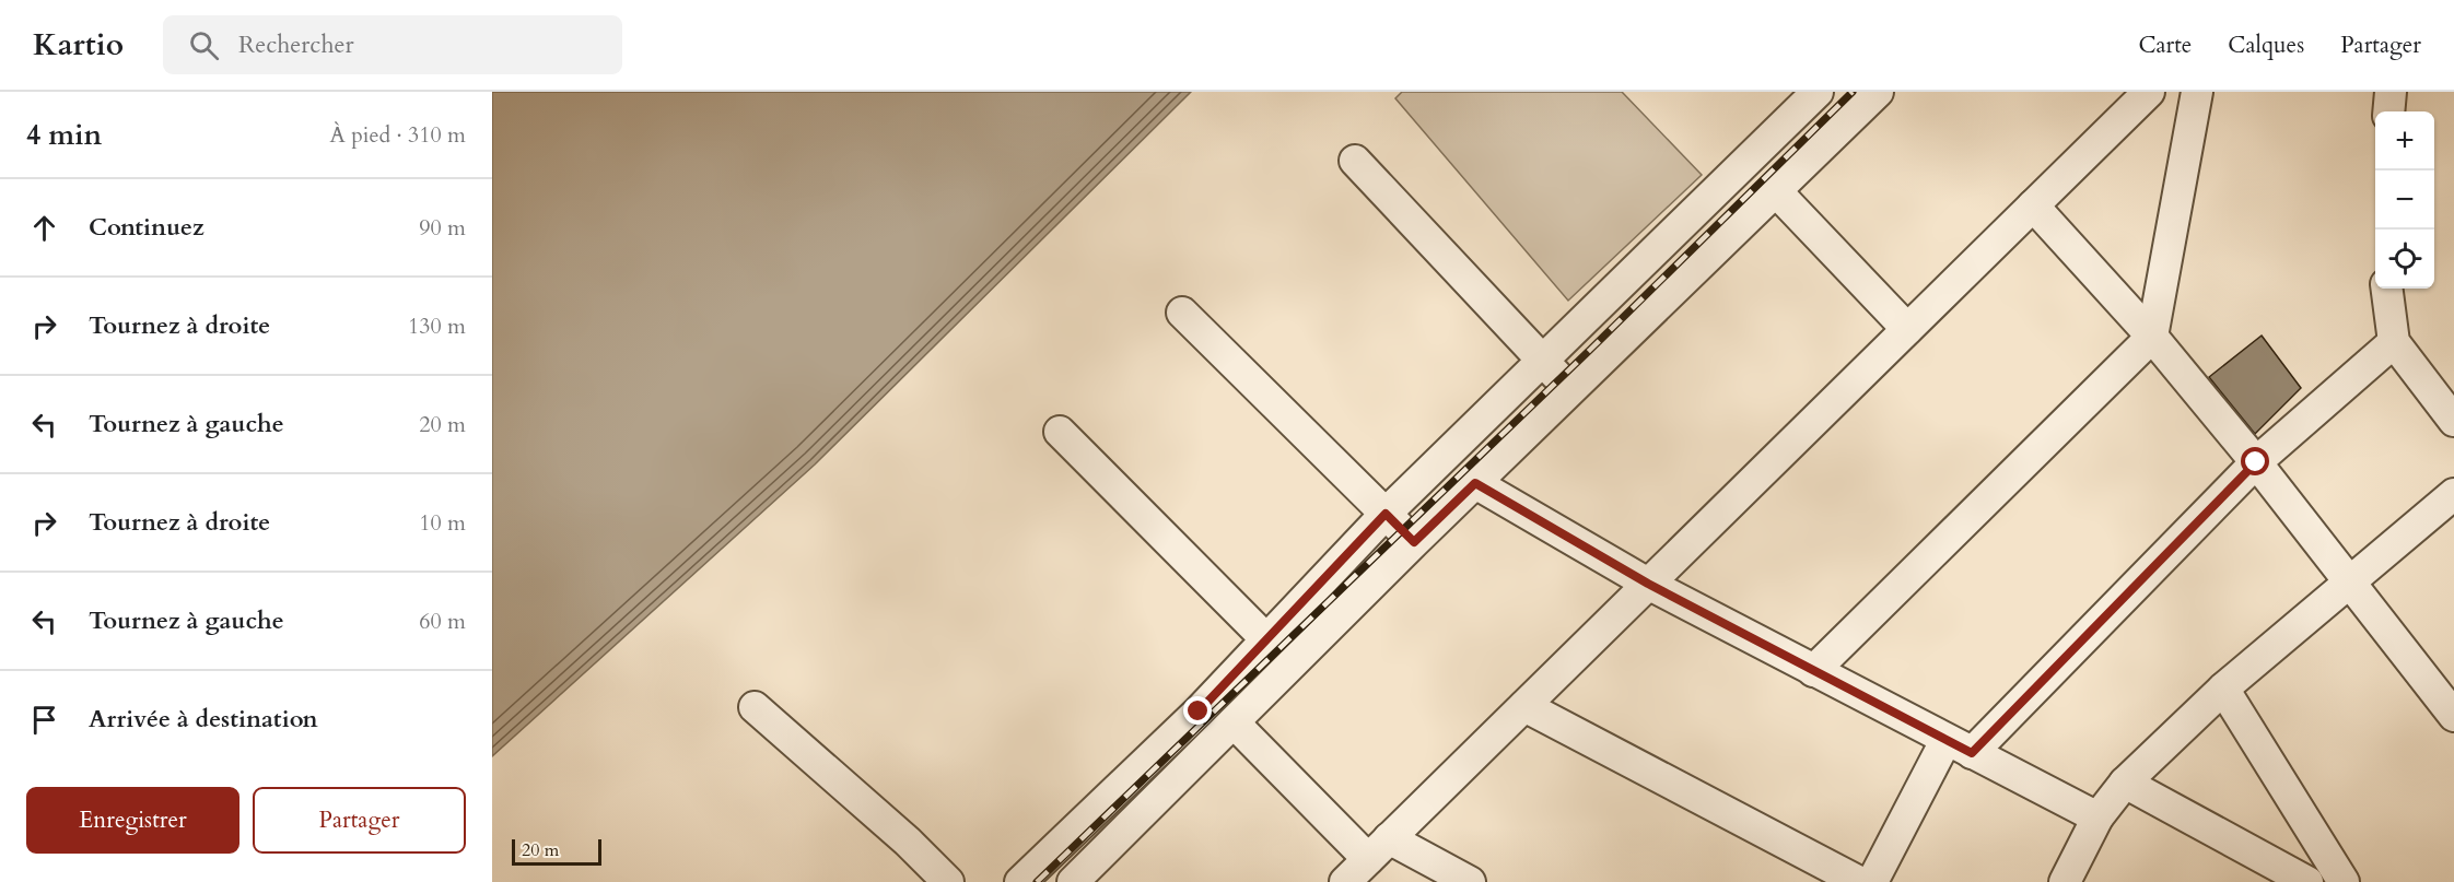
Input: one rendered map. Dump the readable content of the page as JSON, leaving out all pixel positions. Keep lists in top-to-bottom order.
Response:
{
  "scale_bar": "20 m",
  "page": {
    "header": "Kartio",
    "search": "Rechercher",
    "nav": ["Carte", "Calques", "Partager"],
    "heading": ["4 min", "À pied · 310 m"],
    "map_buttons": ["+", "−"],
    "list": [
      ["Continuez", "90 m"],
      ["Tournez à droite", "130 m"],
      ["Tournez à gauche", "20 m"],
      ["Tournez à droite", "10 m"],
      ["Tournez à gauche", "60 m"],
      "Arrivée à destination"
    ],
    "buttons": ["Enregistrer", "Partager"],
    "scale": "20 m"
  }
}
